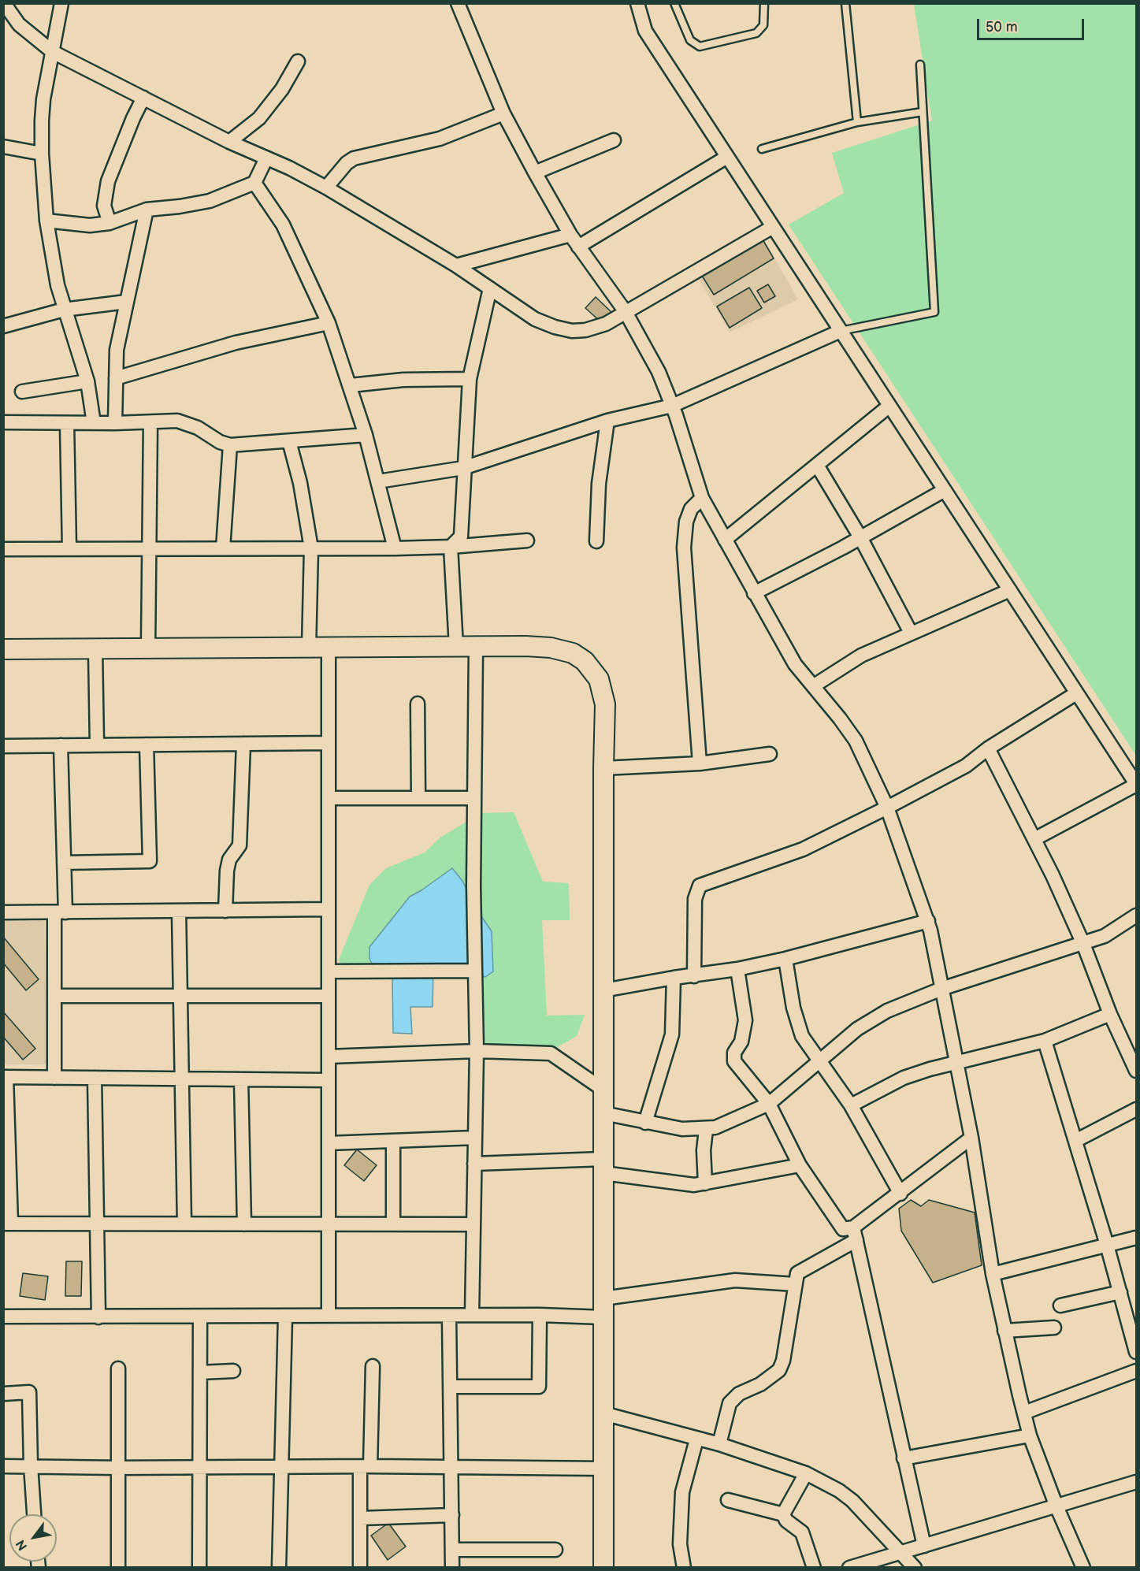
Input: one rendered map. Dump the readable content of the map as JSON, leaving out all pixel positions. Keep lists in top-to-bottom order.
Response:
{
  "scale_bar": "50 m",
  "north": "bottom left"
}
